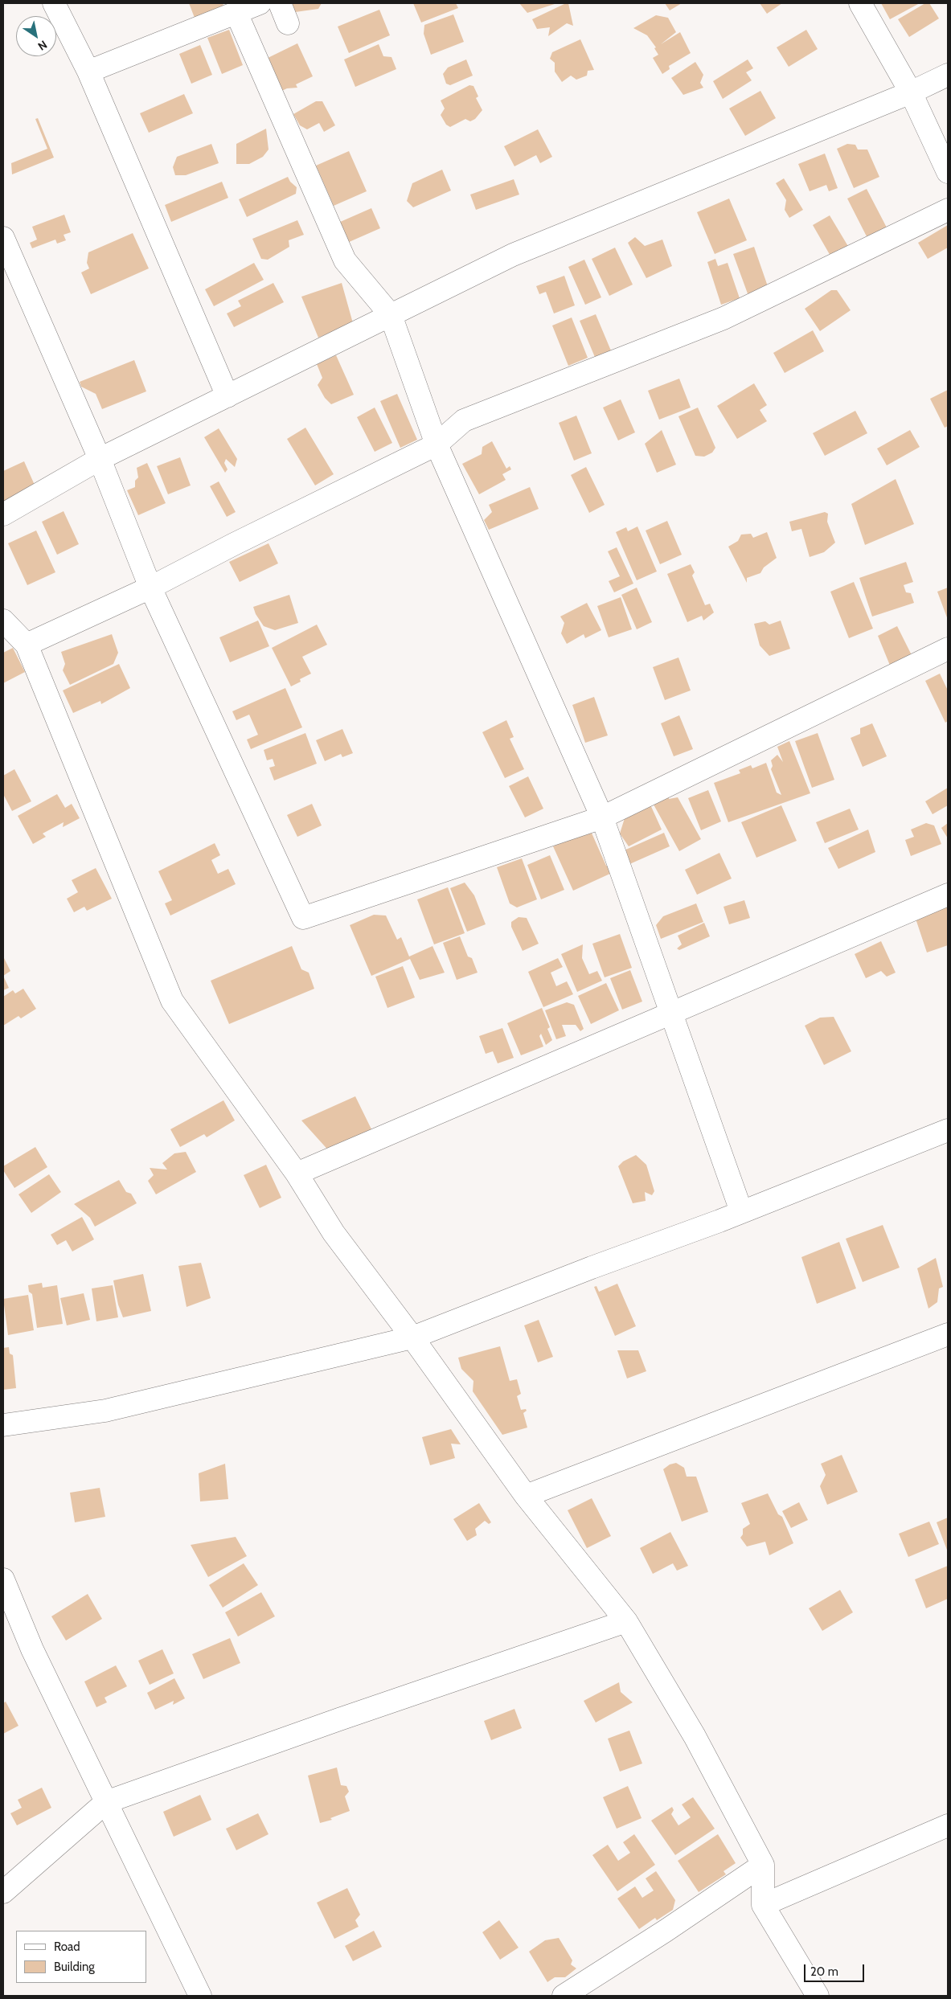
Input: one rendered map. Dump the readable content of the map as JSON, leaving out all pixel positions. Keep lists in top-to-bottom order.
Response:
{
  "legend": ["Road", "Building"],
  "scale_bar": "20 m",
  "north": "bottom right"
}
